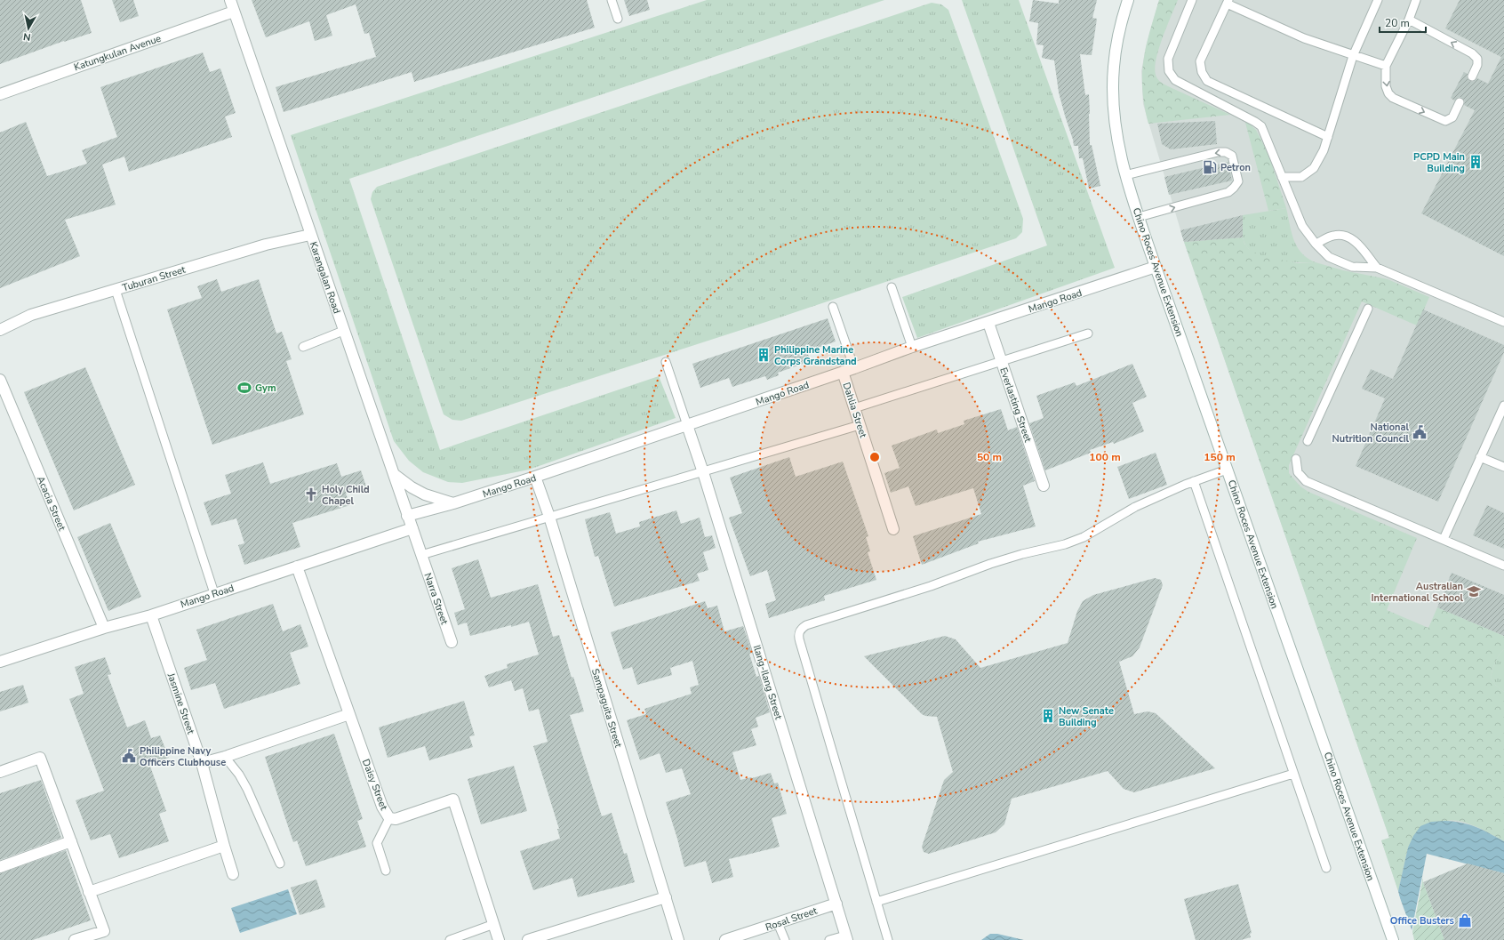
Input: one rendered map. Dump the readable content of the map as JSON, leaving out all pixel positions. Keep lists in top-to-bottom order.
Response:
{
  "streets": {
    "street": [
      "Katungkulan Avenue",
      "Chino Roces Avenue Extension",
      "Karangalan Road",
      "Tuburan Street",
      "Mango Road",
      "Everlasting Street",
      "Dahlia Street",
      "Acacia Street",
      "Narra Street",
      "Ilang-Ilang Street",
      "Jasmine Street",
      "Sampaguita Street",
      "Daisy Street",
      "Rosal Street"
    ]
  },
  "crossings": [
    ["Katungkulan Avenue", "Karangalan Road"],
    ["Chino Roces Avenue Extension", "Mango Road"],
    ["Karangalan Road", "Tuburan Street"],
    ["Karangalan Road", "Mango Road"],
    ["Karangalan Road", "Narra Street"],
    ["Mango Road", "Everlasting Street"],
    ["Mango Road", "Dahlia Street"],
    ["Mango Road", "Acacia Street"],
    ["Mango Road", "Ilang-Ilang Street"],
    ["Mango Road", "Jasmine Street"],
    ["Mango Road", "Sampaguita Street"],
    ["Mango Road", "Daisy Street"],
    ["Ilang-Ilang Street", "Rosal Street"]
  ],
  "places": {
    "building": ["PCPD Main Building", "Philippine Marine Corps Grandstand", "New Senate Building"],
    "fuel station": ["Petron"],
    "sports": ["Gym"],
    "public building": ["National Nutrition Council", "Philippine Navy Officers Clubhouse"],
    "church": ["Holy Child Chapel"],
    "school or university": ["Australian International School"],
    "shop": ["Office Busters"]
  },
  "scale_bar": "20 m",
  "north": "bottom",
  "rings": ["50 m", "100 m", "150 m"]
}
